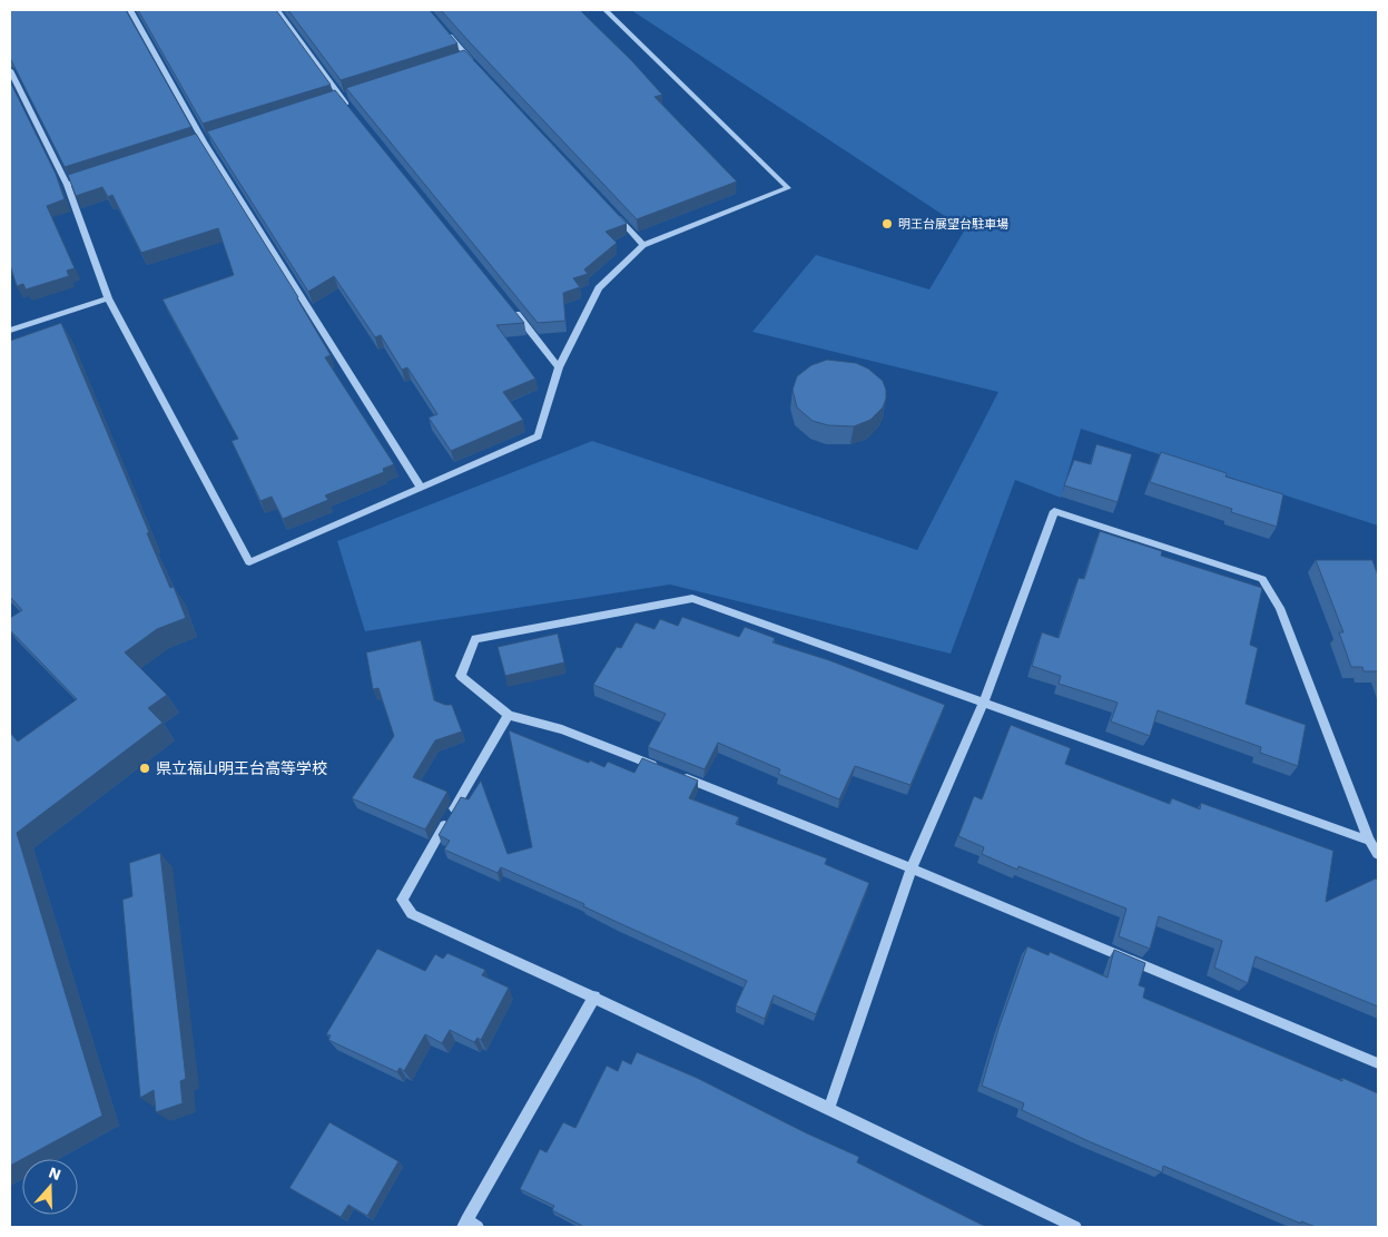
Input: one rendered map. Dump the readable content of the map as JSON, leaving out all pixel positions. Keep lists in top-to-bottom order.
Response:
{
  "places": ["明王台展望台駐車場", "県立福山明王台高等学校"],
  "north": "top"
}
